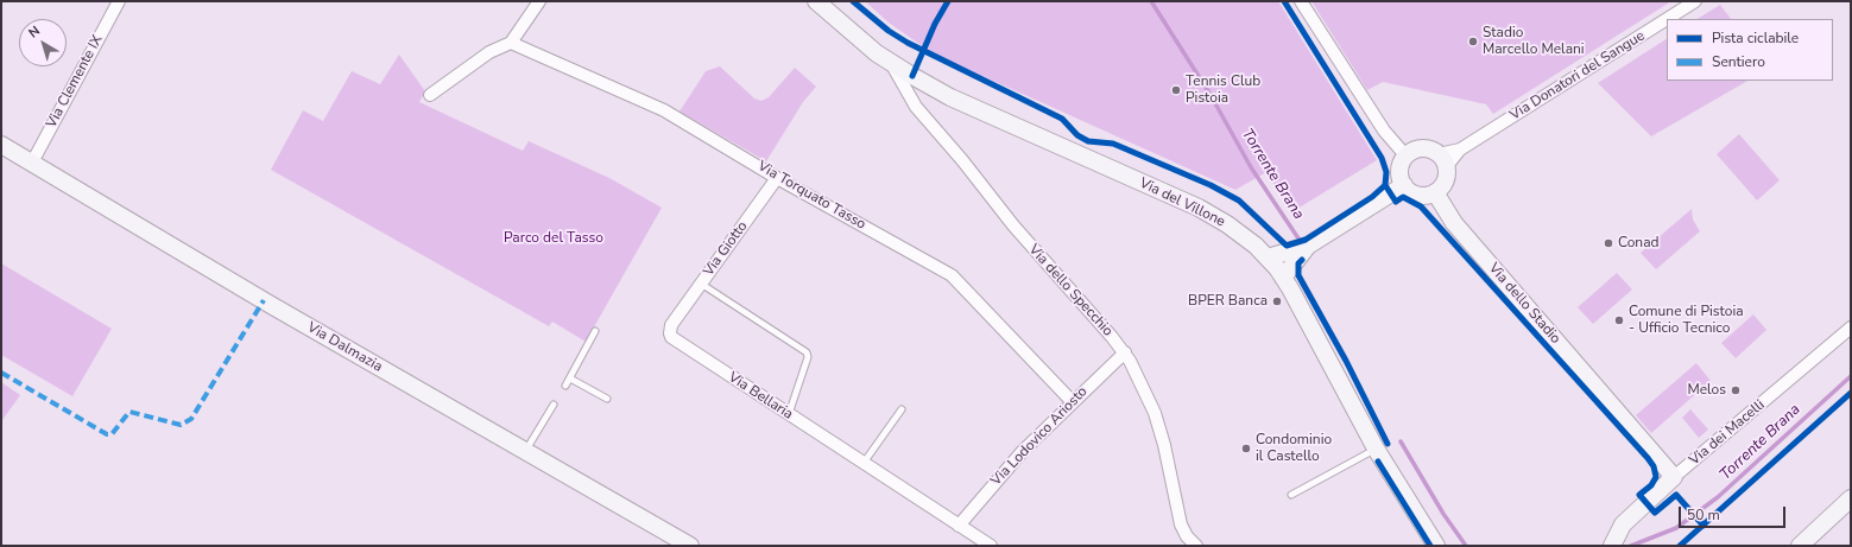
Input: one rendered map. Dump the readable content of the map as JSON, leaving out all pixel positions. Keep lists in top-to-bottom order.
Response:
{
  "streets": {
    "street": [
      "Via Donatori del Sangue",
      "Via Clemente IX",
      "Via Torquato Tasso",
      "Via del Villone",
      "Via Giotto",
      "Via dello Specchio",
      "Via dello Stadio",
      "Via Dalmazia",
      "Via Bellaria",
      "Via dei Macelli",
      "Via Lodovico Ariosto"
    ]
  },
  "crossings": [
    ["Via Donatori del Sangue", "Via dello Stadio"],
    ["Via Clemente IX", "Via Dalmazia"],
    ["Via Torquato Tasso", "Via Giotto"],
    ["Via Torquato Tasso", "Via Lodovico Ariosto"],
    ["Via del Villone", "Via dello Specchio"],
    ["Via Giotto", "Via Bellaria"],
    ["Via dello Specchio", "Via Lodovico Ariosto"],
    ["Via dello Stadio", "Via dei Macelli"],
    ["Via Bellaria", "Via Lodovico Ariosto"]
  ],
  "water": ["Torrente Brana"],
  "parks": ["Parco del Tasso"],
  "places": [
    "Stadio Marcello Melani",
    "Tennis Club Pistoia",
    "Conad",
    "BPER Banca",
    "Comune di Pistoia - Ufficio Tecnico",
    "Melos",
    "Condominio il Castello"
  ],
  "legend": ["Pista ciclabile", "Sentiero"],
  "scale_bar": "50 m",
  "north": "top left"
}
